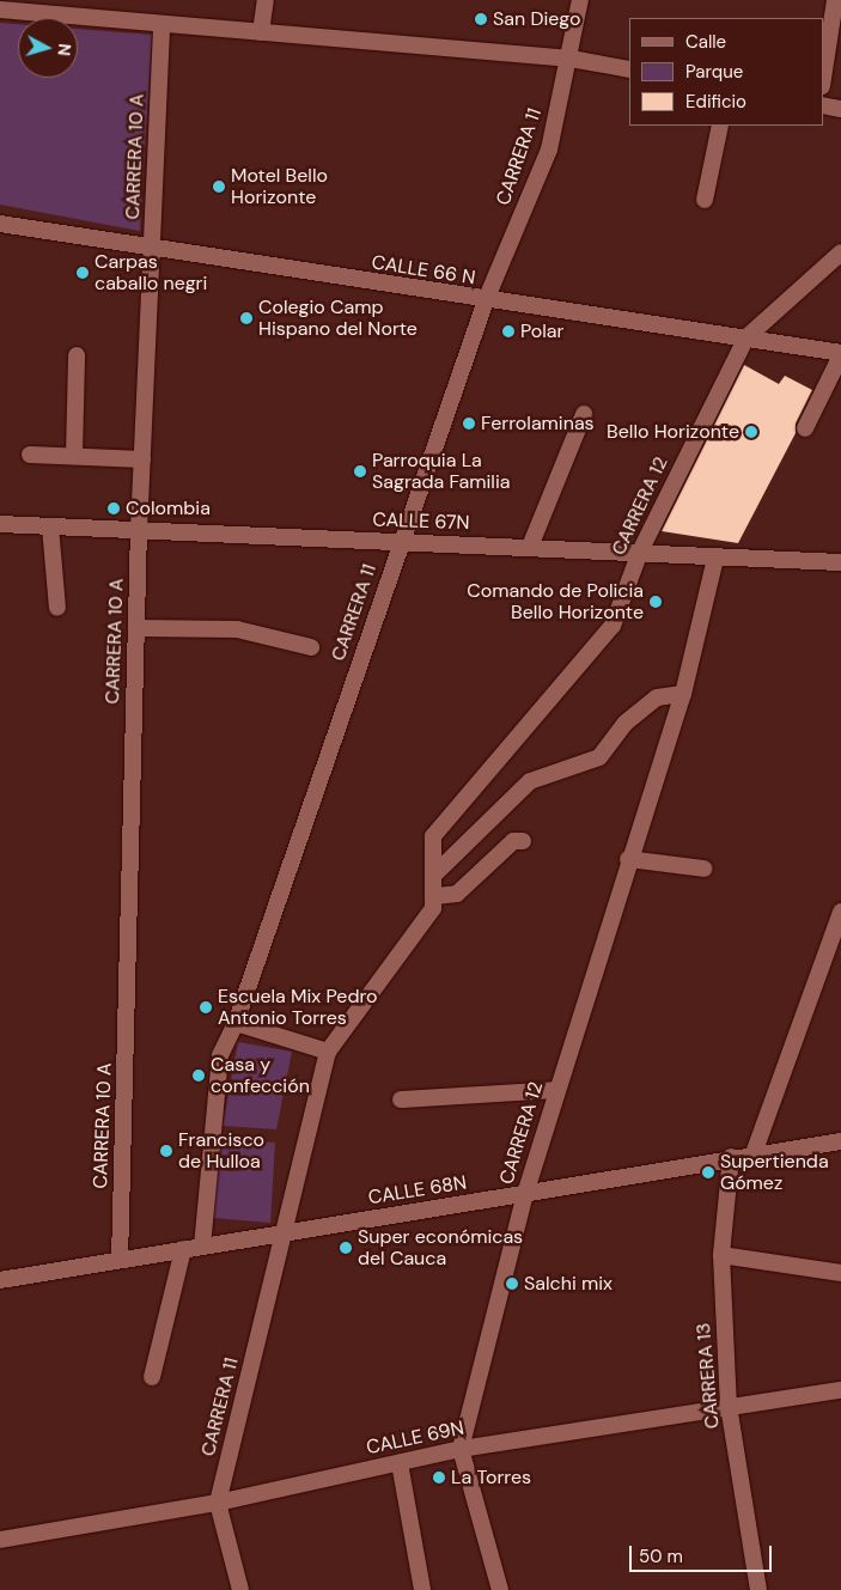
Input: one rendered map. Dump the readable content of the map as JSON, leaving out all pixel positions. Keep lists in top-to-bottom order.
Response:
{
  "streets": {
    "street": [
      "CARRERA 10 A",
      "CARRERA 11",
      "CALLE 66 N",
      "CARRERA 12",
      "CALLE 67N",
      "CALLE 68N",
      "CARRERA 13",
      "CALLE 69N"
    ]
  },
  "crossings": [
    ["CARRERA 10 A", "CALLE 66 N"],
    ["CARRERA 10 A", "CALLE 67N"],
    ["CARRERA 10 A", "CALLE 68N"],
    ["CARRERA 11", "CALLE 66 N"],
    ["CARRERA 11", "CARRERA 12"],
    ["CARRERA 11", "CALLE 67N"],
    ["CARRERA 11", "CALLE 68N"],
    ["CARRERA 11", "CALLE 69N"],
    ["CALLE 66 N", "CARRERA 12"],
    ["CARRERA 12", "CALLE 67N"],
    ["CARRERA 12", "CALLE 68N"],
    ["CARRERA 12", "CALLE 69N"],
    ["CALLE 68N", "CARRERA 13"],
    ["CARRERA 13", "CALLE 69N"]
  ],
  "places": [
    "San Diego",
    "Motel Bello Horizonte",
    "Carpas caballo negri",
    "Colegio Camp Hispano del Norte",
    "Polar",
    "Ferrolaminas",
    "Bello Horizonte",
    "Parroquia La Sagrada Familia",
    "Colombia",
    "Comando de Policia Bello Horizonte",
    "Escuela Mix Pedro Antonio Torres",
    "Casa y confección",
    "Francisco de Hulloa",
    "Supertienda Gómez",
    "Super económicas del Cauca",
    "Salchi mix",
    "La Torres"
  ],
  "legend": ["Calle", "Parque", "Edificio"],
  "scale_bar": "50 m",
  "north": "right"
}
